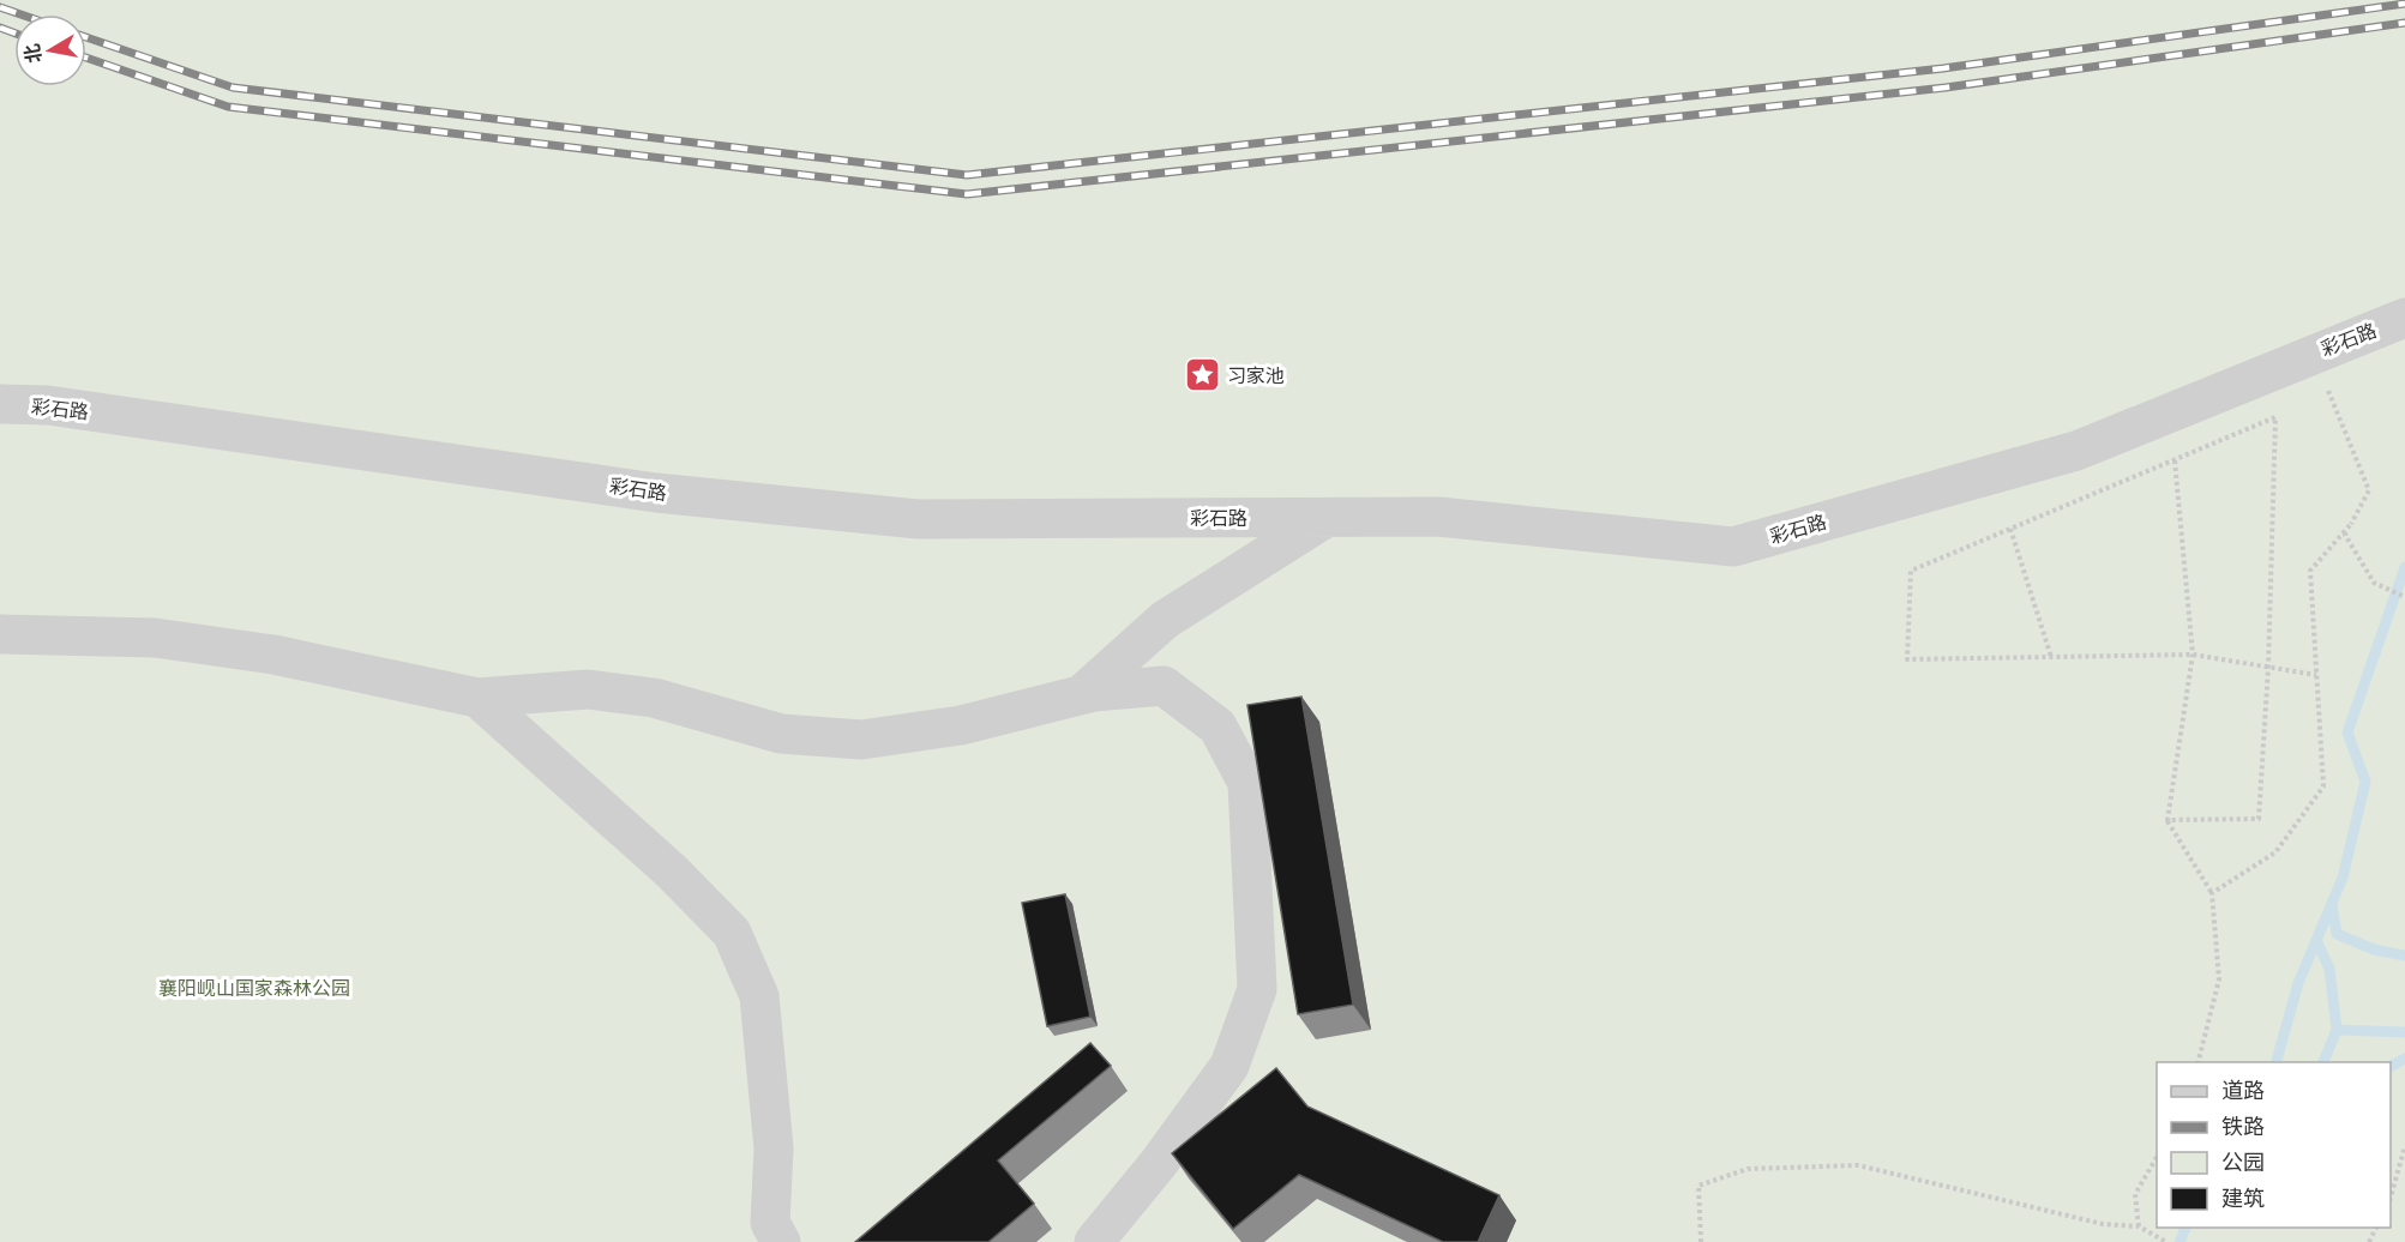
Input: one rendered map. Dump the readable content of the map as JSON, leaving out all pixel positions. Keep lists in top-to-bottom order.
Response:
{
  "streets": {
    "street": ["彩石路"]
  },
  "parks": ["襄阳岘山国家森林公园"],
  "places": {
    "place": ["习家池"]
  },
  "legend": [
    "道路",
    "铁路",
    "公园",
    "建筑"
  ],
  "north": "left"
}
